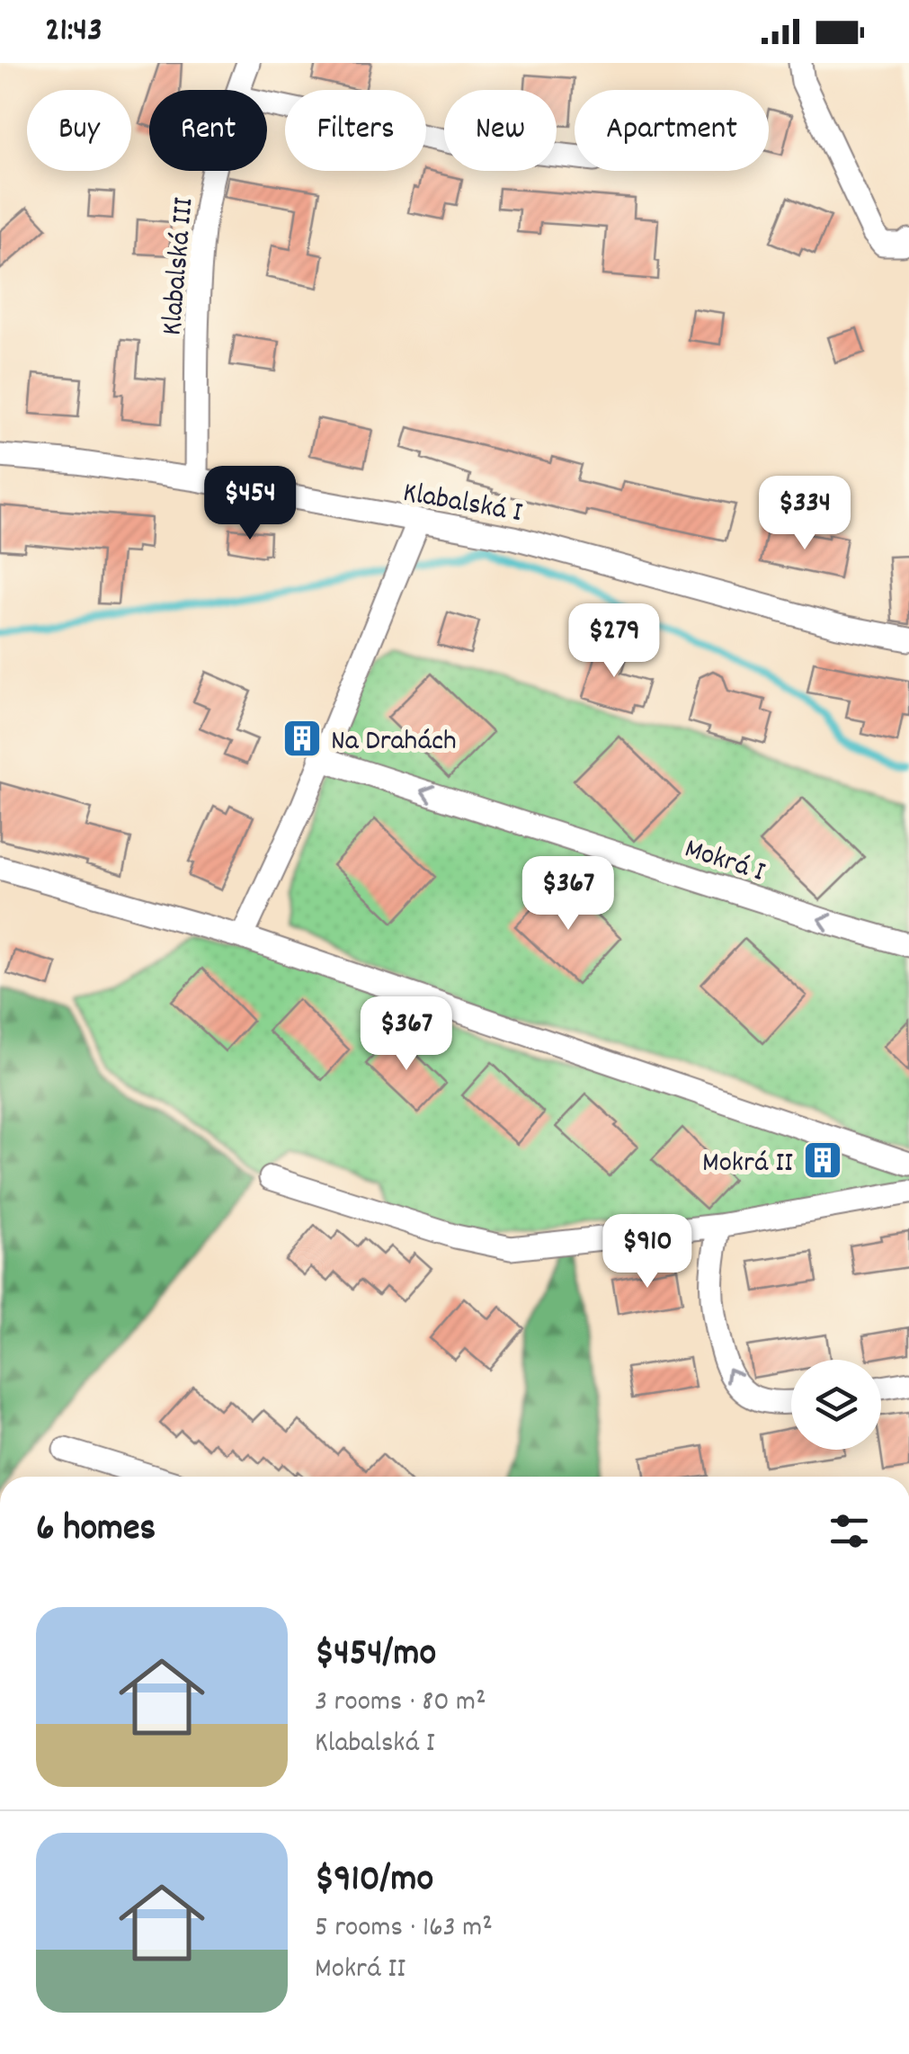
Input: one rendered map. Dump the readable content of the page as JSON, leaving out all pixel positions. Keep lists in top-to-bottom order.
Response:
{
  "streets": {
    "street": ["Klabalská III", "Klabalská I", "Mokrá I"]
  },
  "crossings": [
    ["Klabalská III", "Klabalská I"]
  ],
  "places": {
    "building": ["Na Drahách", "Mokrá II"]
  },
  "page": {
    "status": "21:43",
    "chip": [
      "Buy",
      "Rent",
      "Filters",
      "New",
      "Apartment"
    ],
    "price": [
      "$454",
      "$334",
      "$279",
      "$367",
      "$367",
      "$910"
    ],
    "heading": "6 homes",
    "list": [
      {
        "name": "$454/mo",
        "note": "3 rooms · 80 m² · Klabalská I"
      },
      {
        "name": "$910/mo",
        "note": "5 rooms · 163 m² · Mokrá II"
      }
    ]
  }
}
